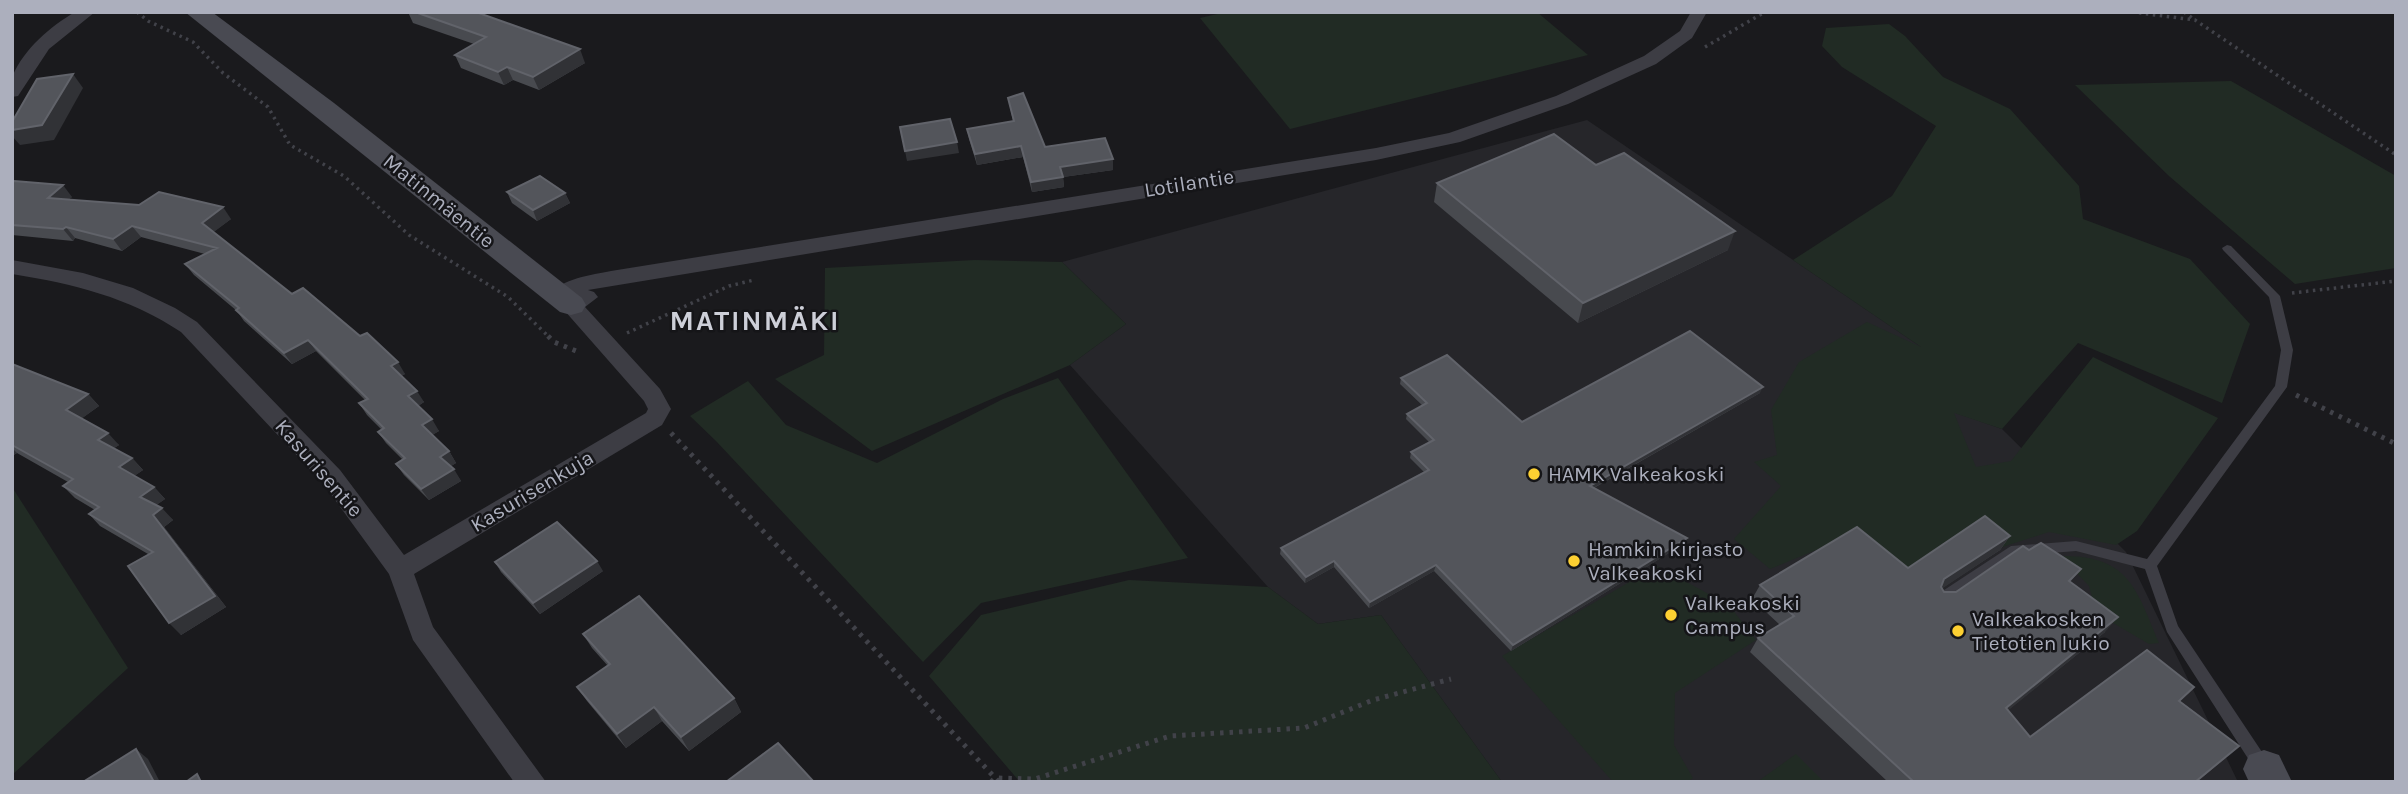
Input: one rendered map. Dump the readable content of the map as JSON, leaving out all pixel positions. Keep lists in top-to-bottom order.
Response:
{
  "streets": {
    "street": [
      "Lotilantie",
      "Matinmäentie",
      "Kasurisentie",
      "Kasurisenkuja"
    ]
  },
  "crossings": [
    ["Lotilantie", "Matinmäentie"],
    ["Matinmäentie", "Kasurisenkuja"],
    ["Kasurisentie", "Kasurisenkuja"]
  ],
  "districts": ["MATINMÄKI"],
  "places": [
    "HAMK Valkeakoski",
    "Hamkin kirjasto Valkeakoski",
    "Valkeakoski Campus",
    "Valkeakosken Tietotien lukio"
  ]
}
